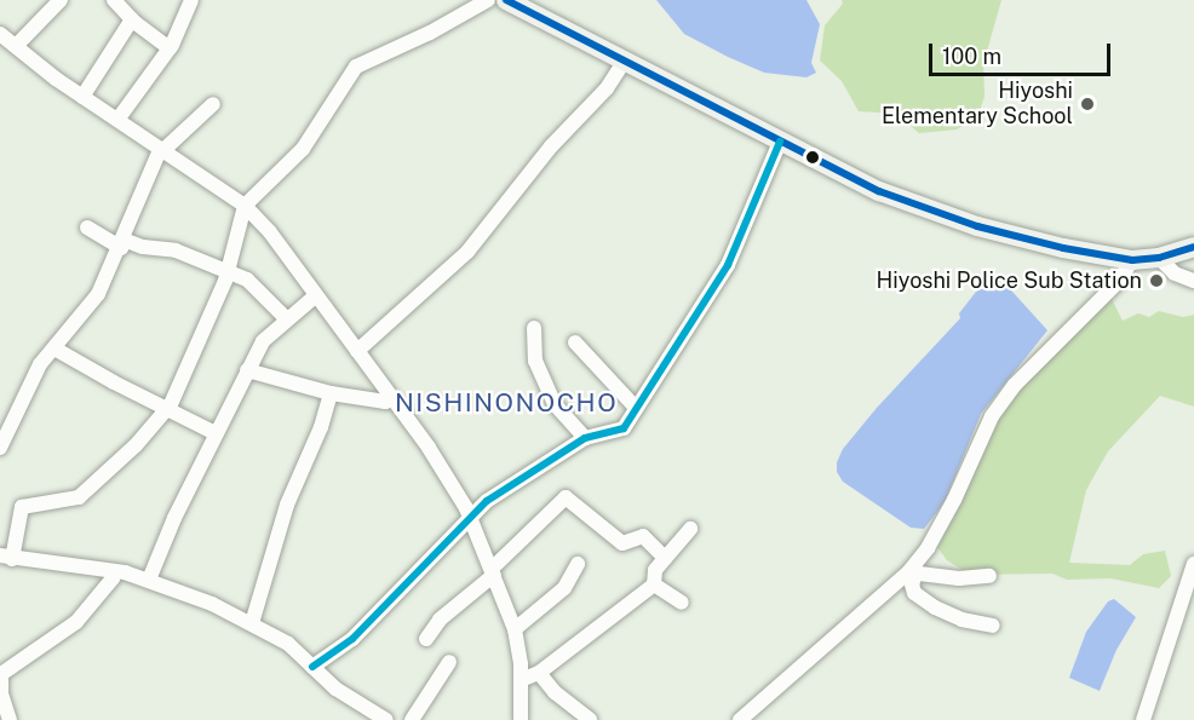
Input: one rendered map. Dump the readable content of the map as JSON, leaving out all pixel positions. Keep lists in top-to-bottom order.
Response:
{
  "districts": ["NISHINONOCHO"],
  "places": ["Hiyoshi Elementary School", "Hiyoshi Police Sub Station"],
  "scale_bar": "100 m"
}
